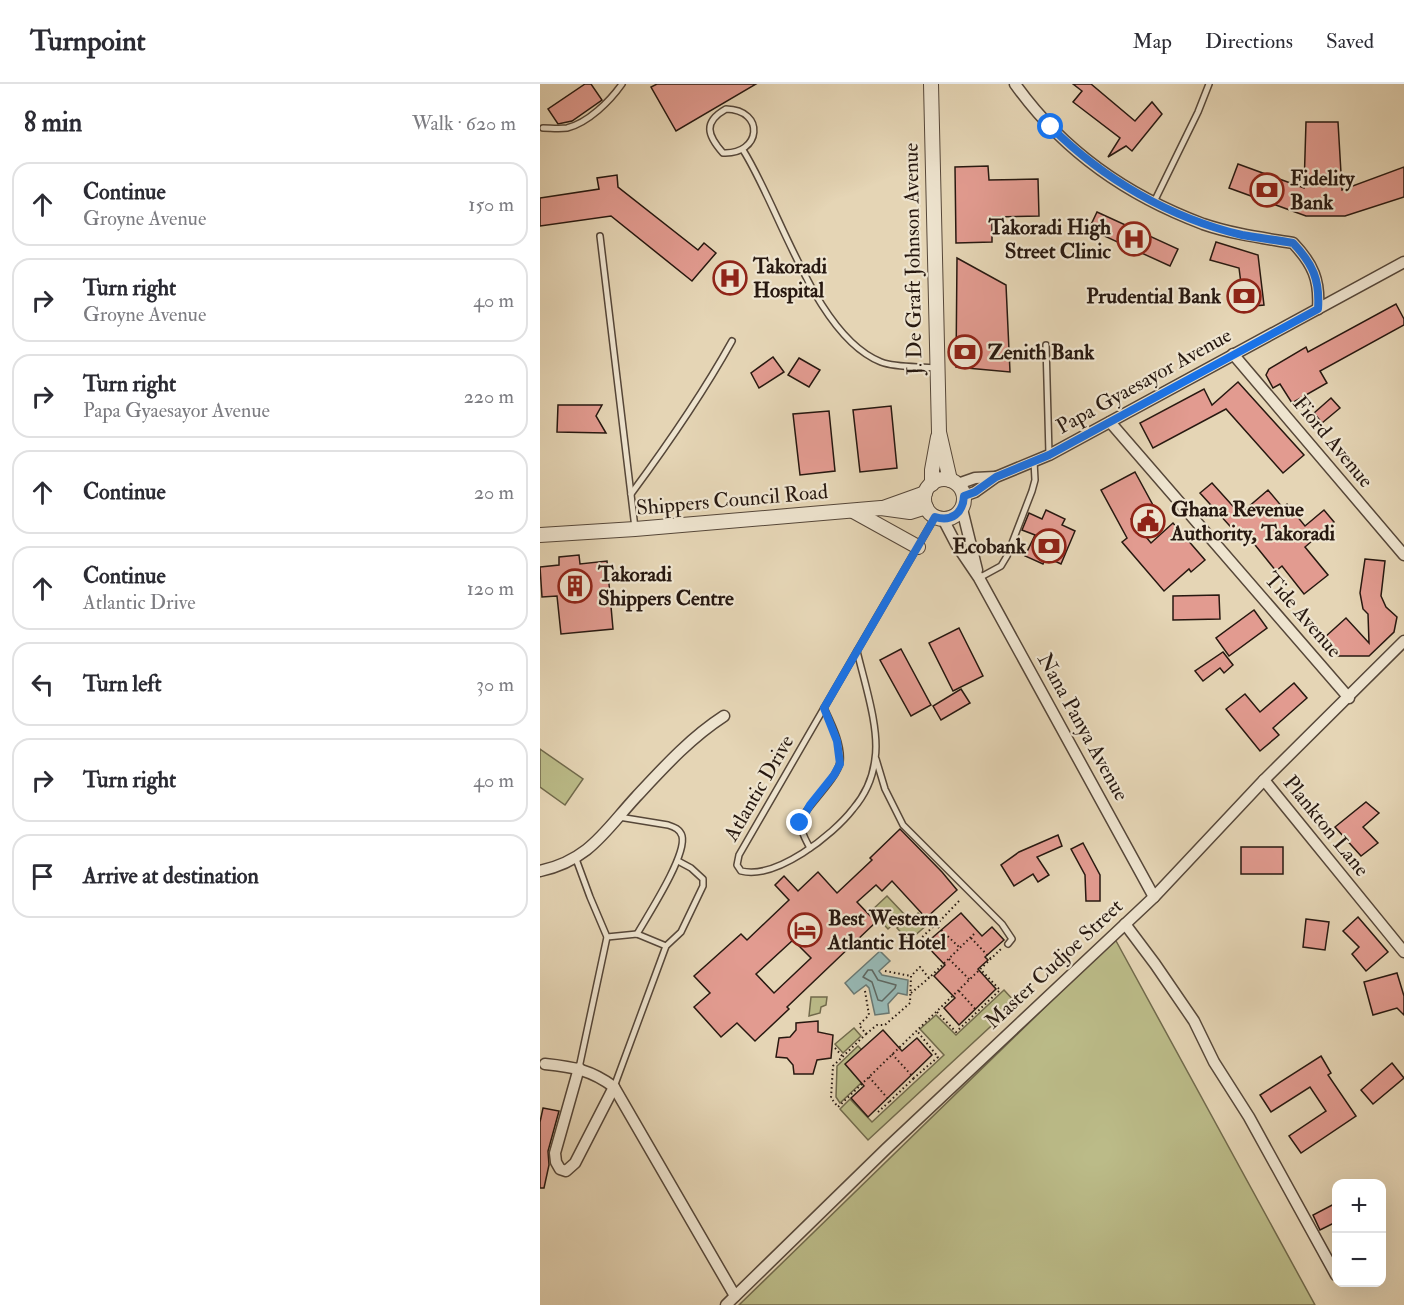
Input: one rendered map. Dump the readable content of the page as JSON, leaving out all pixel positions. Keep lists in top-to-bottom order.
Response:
{
  "streets": {
    "street": [
      "J. De Graft Johnson Avenue",
      "Papa Gyaesayor Avenue",
      "Fiord Avenue",
      "Shippers Council Road",
      "Tide Avenue",
      "Nana Panya Avenue",
      "Plankton Lane",
      "Master Cudjoe Street"
    ],
    "lane": ["Atlantic Drive"]
  },
  "crossings": [
    ["J. De Graft Johnson Avenue", "Papa Gyaesayor Avenue"],
    ["J. De Graft Johnson Avenue", "Shippers Council Road"],
    ["J. De Graft Johnson Avenue", "Nana Panya Avenue"],
    ["J. De Graft Johnson Avenue", "Atlantic Drive"],
    ["Papa Gyaesayor Avenue", "Fiord Avenue"],
    ["Papa Gyaesayor Avenue", "Tide Avenue"],
    ["Papa Gyaesayor Avenue", "Nana Panya Avenue"],
    ["Shippers Council Road", "Nana Panya Avenue"],
    ["Shippers Council Road", "Atlantic Drive"],
    ["Tide Avenue", "Master Cudjoe Street"],
    ["Nana Panya Avenue", "Atlantic Drive"],
    ["Nana Panya Avenue", "Master Cudjoe Street"],
    ["Plankton Lane", "Master Cudjoe Street"]
  ],
  "places": {
    "bank": [
      "Fidelity Bank",
      "Prudential Bank",
      "Zenith Bank",
      "Ecobank"
    ],
    "hospital": ["Takoradi High Street Clinic", "Takoradi Hospital"],
    "public building": ["Ghana Revenue Authority, Takoradi"],
    "building": ["Takoradi Shippers Centre"],
    "hotel": ["Best Western Atlantic Hotel"]
  },
  "page": {
    "header": "Turnpoint",
    "nav": ["Map", "Directions", "Saved"],
    "heading": ["8 min", "Walk · 620 m"],
    "list": [
      ["Continue", "Groyne Avenue", "150 m"],
      ["Turn right", "Groyne Avenue", "40 m"],
      ["Turn right", "Papa Gyaesayor Avenue", "220 m"],
      ["Continue", "20 m"],
      ["Continue", "Atlantic Drive", "120 m"],
      ["Turn left", "30 m"],
      ["Turn right", "40 m"],
      "Arrive at destination"
    ],
    "map_buttons": ["+", "−"]
  }
}
